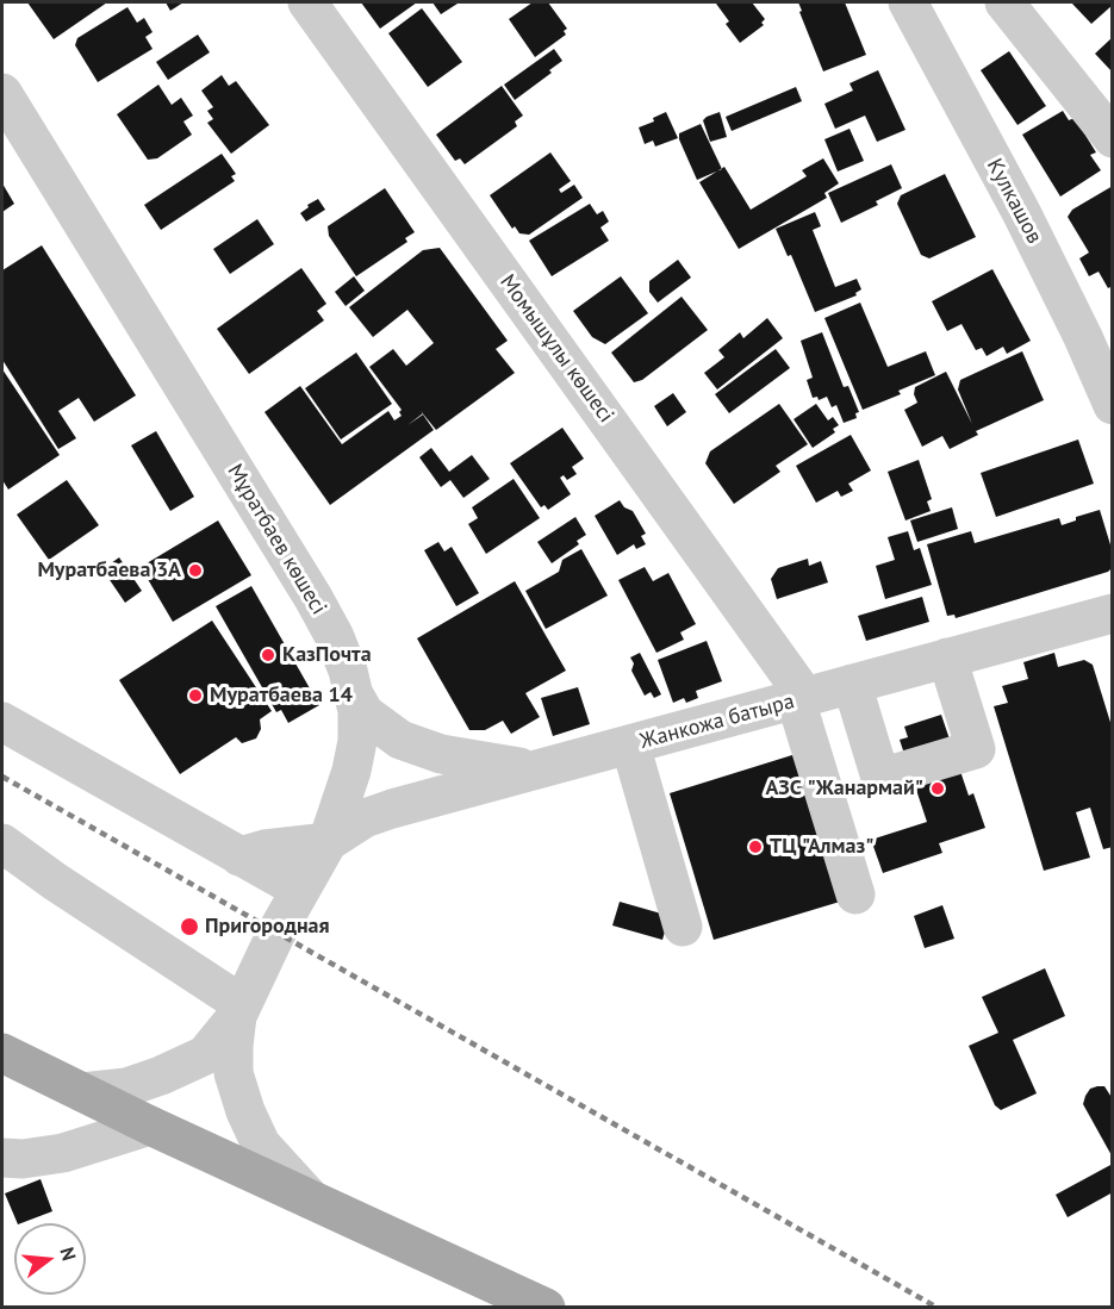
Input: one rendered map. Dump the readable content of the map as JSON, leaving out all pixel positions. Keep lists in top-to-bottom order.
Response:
{
  "streets": {
    "street": [
      "Кулкашов",
      "Момышұлы көшесі",
      "Мұратбаев көшесі",
      "Жанкожа батыра"
    ]
  },
  "crossings": [
    ["Момышұлы көшесі", "Жанкожа батыра"],
    ["Мұратбаев көшесі", "Жанкожа батыра"]
  ],
  "places": [
    "Муратбаева 3А",
    "КазПочта",
    "Муратбаева 14",
    "АЗС \"Жанармай\"",
    "ТЦ \"Алмаз\"",
    "Пригородная"
  ],
  "north": "right"
}
